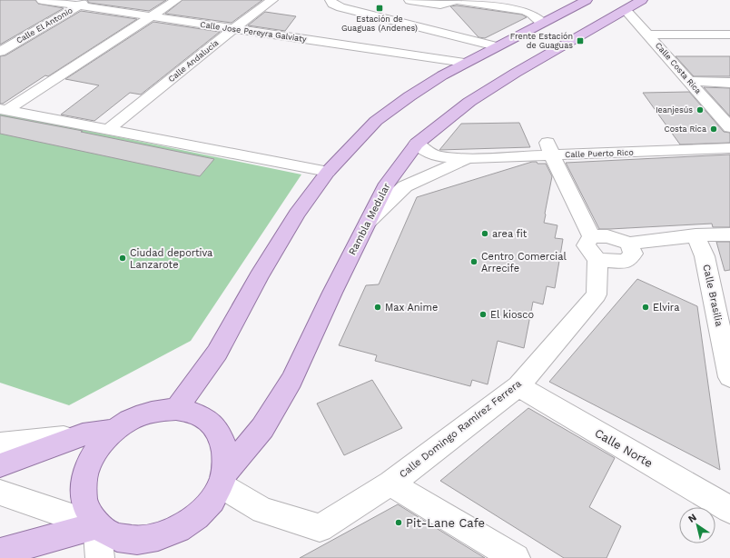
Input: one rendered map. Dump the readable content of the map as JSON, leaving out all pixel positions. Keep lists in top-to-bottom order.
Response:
{
  "streets": {
    "main road": ["Rambla Medular"],
    "street": [
      "Calle El Antonio",
      "Calle Jose Pereyra Galviaty",
      "Calle Andalucia",
      "Calle Costa Rica",
      "Calle Puerto Rico",
      "Calle Brasilia",
      "Calle Domingo Ramírez Ferrera",
      "Calle Norte"
    ]
  },
  "crossings": [
    ["Calle El Antonio", "Calle Jose Pereyra Galviaty"],
    ["Calle Jose Pereyra Galviaty", "Calle Andalucia"],
    ["Calle Costa Rica", "Rambla Medular"],
    ["Calle Puerto Rico", "Rambla Medular"],
    ["Rambla Medular", "Calle Domingo Ramírez Ferrera"],
    ["Calle Domingo Ramírez Ferrera", "Calle Norte"]
  ],
  "places": {
    "transit": ["Estación de Guaguas (Andenes)", "Frente Estación de Guaguas"],
    "other": [
      "Ieanjesús",
      "Costa Rica",
      "area fit",
      "Ciudad deportiva Lanzarote",
      "Centro Comercial Arrecife",
      "Max Anime",
      "Elvira",
      "El kiosco",
      "Pit-Lane Cafe"
    ]
  },
  "north": "top left"
}
